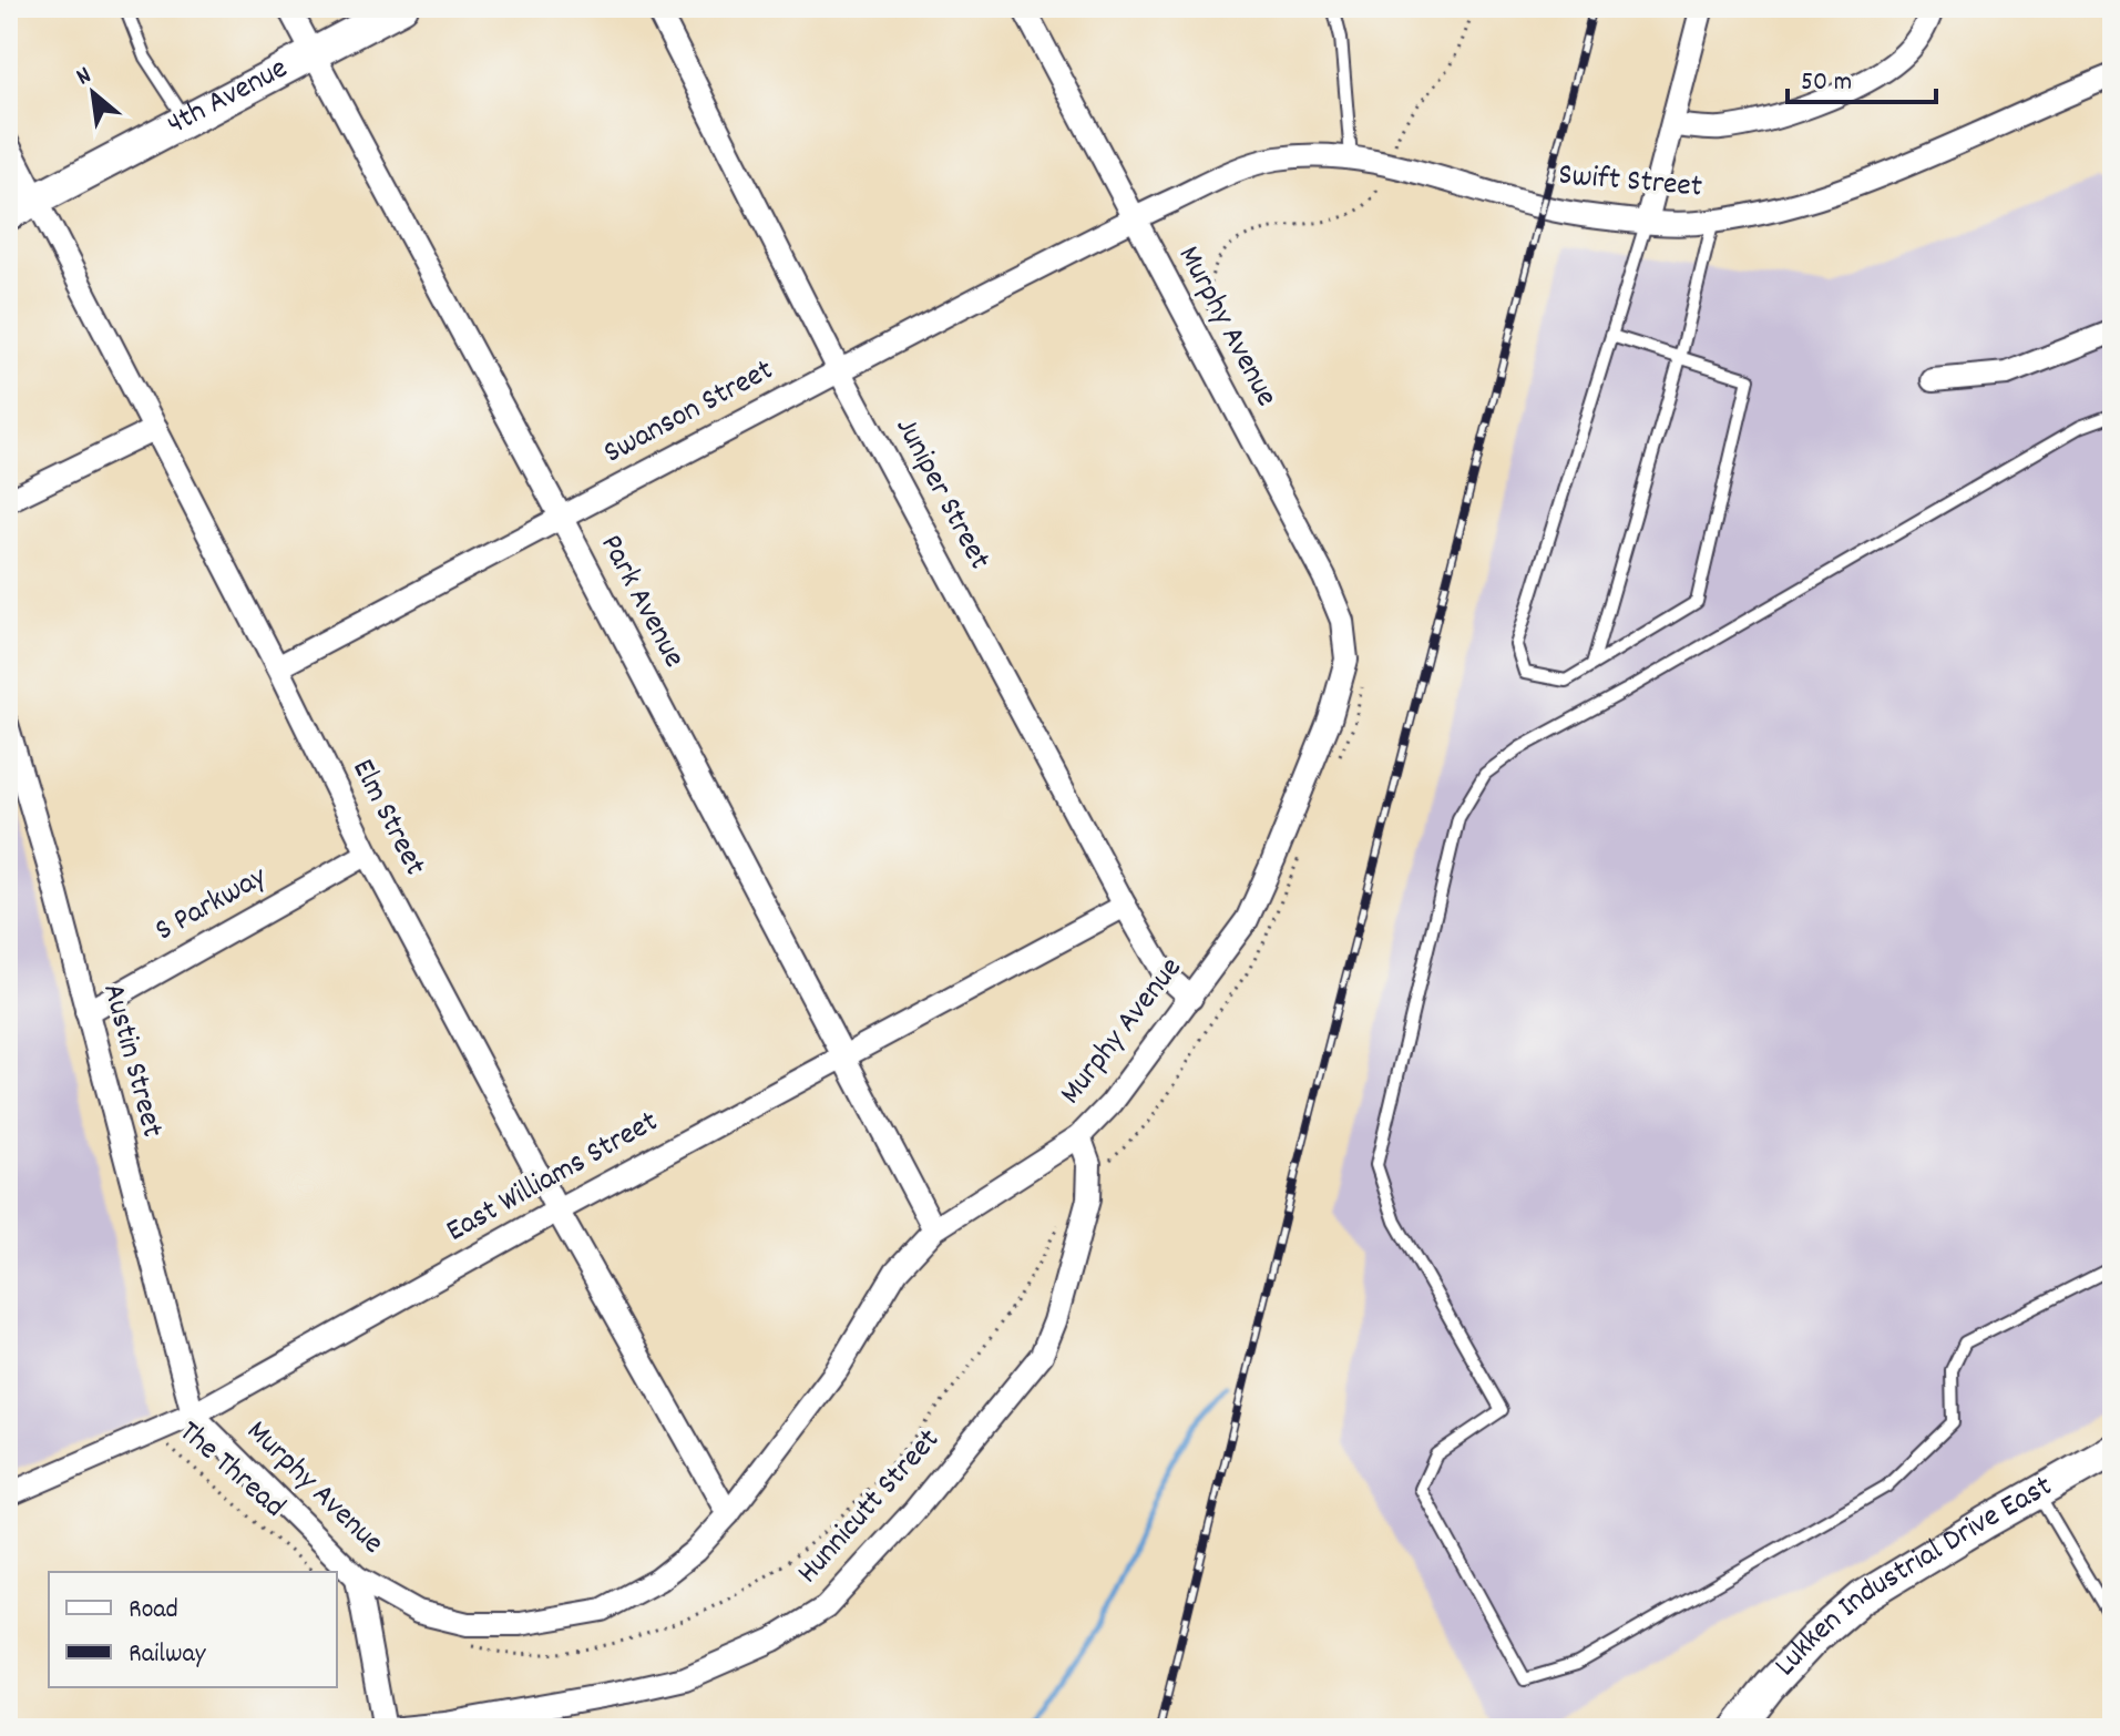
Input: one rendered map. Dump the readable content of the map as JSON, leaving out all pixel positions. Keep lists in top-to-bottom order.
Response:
{
  "streets": {
    "main road": ["4th Avenue", "Lukken Industrial Drive East"],
    "street": [
      "Swift Street",
      "Murphy Avenue",
      "Swanson Street",
      "Juniper Street",
      "Park Avenue",
      "Elm Street",
      "S Parkway",
      "Austin Street",
      "East Williams Street",
      "Hunnicutt Street"
    ],
    "path": ["The Thread"]
  },
  "crossings": [
    ["4th Avenue", "Park Avenue"],
    ["4th Avenue", "Elm Street"],
    ["Swift Street", "Murphy Avenue"],
    ["Swift Street", "Swanson Street"],
    ["Murphy Avenue", "Swanson Street"],
    ["Murphy Avenue", "Juniper Street"],
    ["Murphy Avenue", "Park Avenue"],
    ["Murphy Avenue", "Elm Street"],
    ["Murphy Avenue", "Austin Street"],
    ["Murphy Avenue", "East Williams Street"],
    ["Murphy Avenue", "Hunnicutt Street"],
    ["Swanson Street", "Juniper Street"],
    ["Swanson Street", "Park Avenue"],
    ["Swanson Street", "Elm Street"],
    ["Juniper Street", "East Williams Street"],
    ["Park Avenue", "East Williams Street"],
    ["Elm Street", "S Parkway"],
    ["Elm Street", "East Williams Street"],
    ["S Parkway", "Austin Street"],
    ["Austin Street", "East Williams Street"],
    ["East Williams Street", "The Thread"]
  ],
  "legend": ["Road", "Railway"],
  "scale_bar": "50 m",
  "north": "top left"
}
